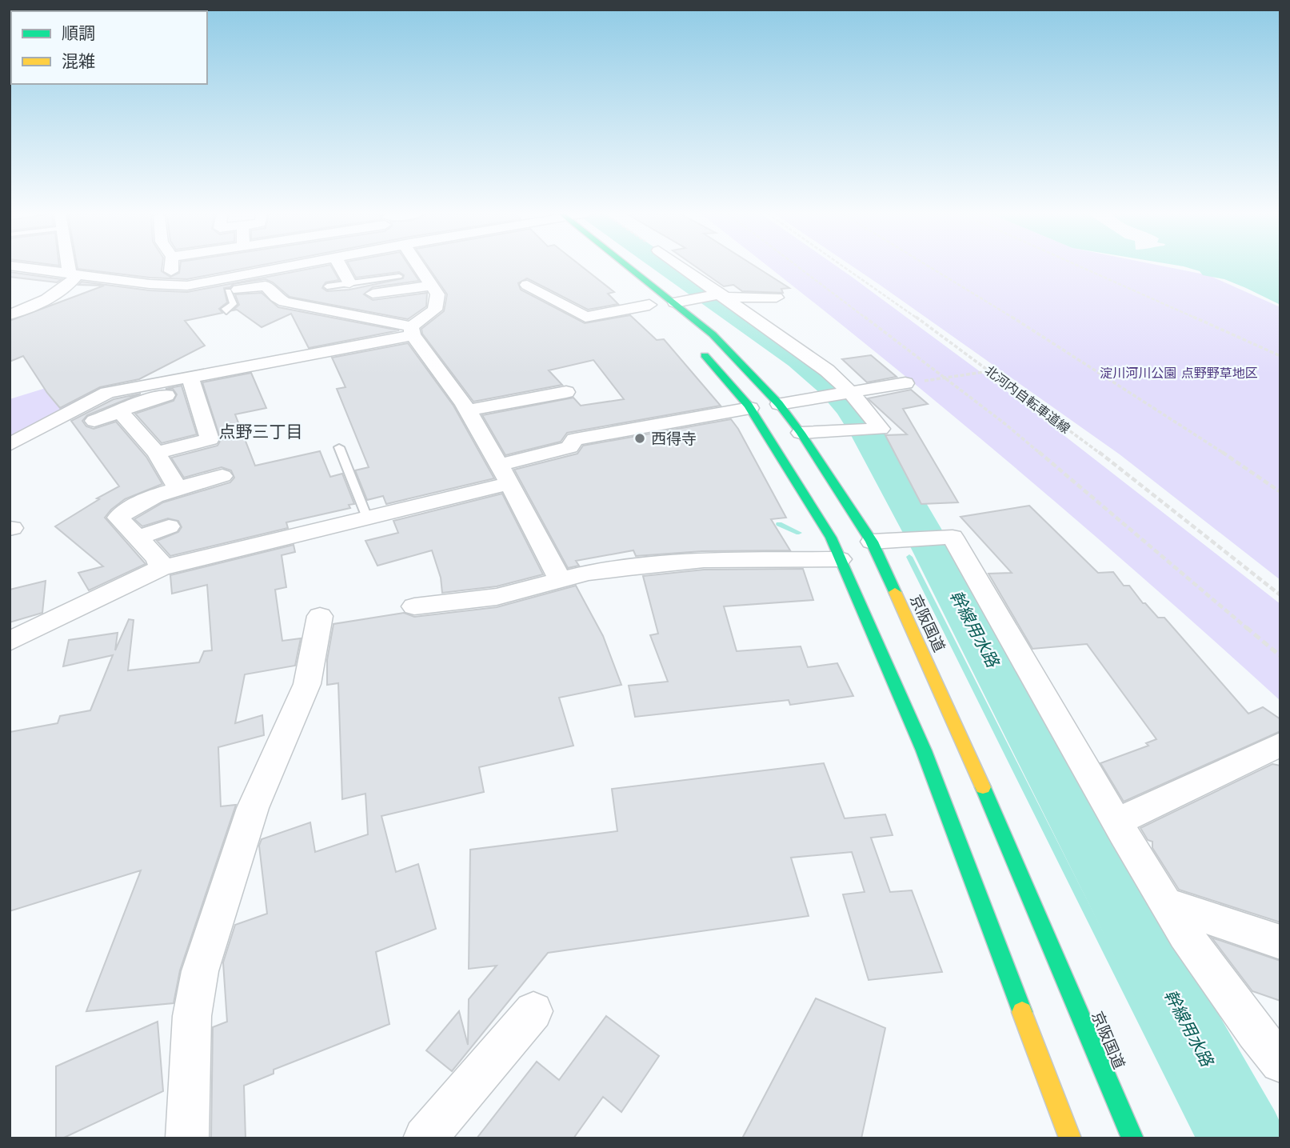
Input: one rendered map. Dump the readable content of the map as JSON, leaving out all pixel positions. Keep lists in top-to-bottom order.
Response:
{
  "streets": {
    "highway": ["京阪国道"],
    "path": ["北河内自転車道線"]
  },
  "districts": ["点野三丁目"],
  "water": ["幹線用水路"],
  "parks": ["淀川河川公園 点野野草地区"],
  "places": ["西得寺"],
  "legend": ["順調", "混雑"]
}
